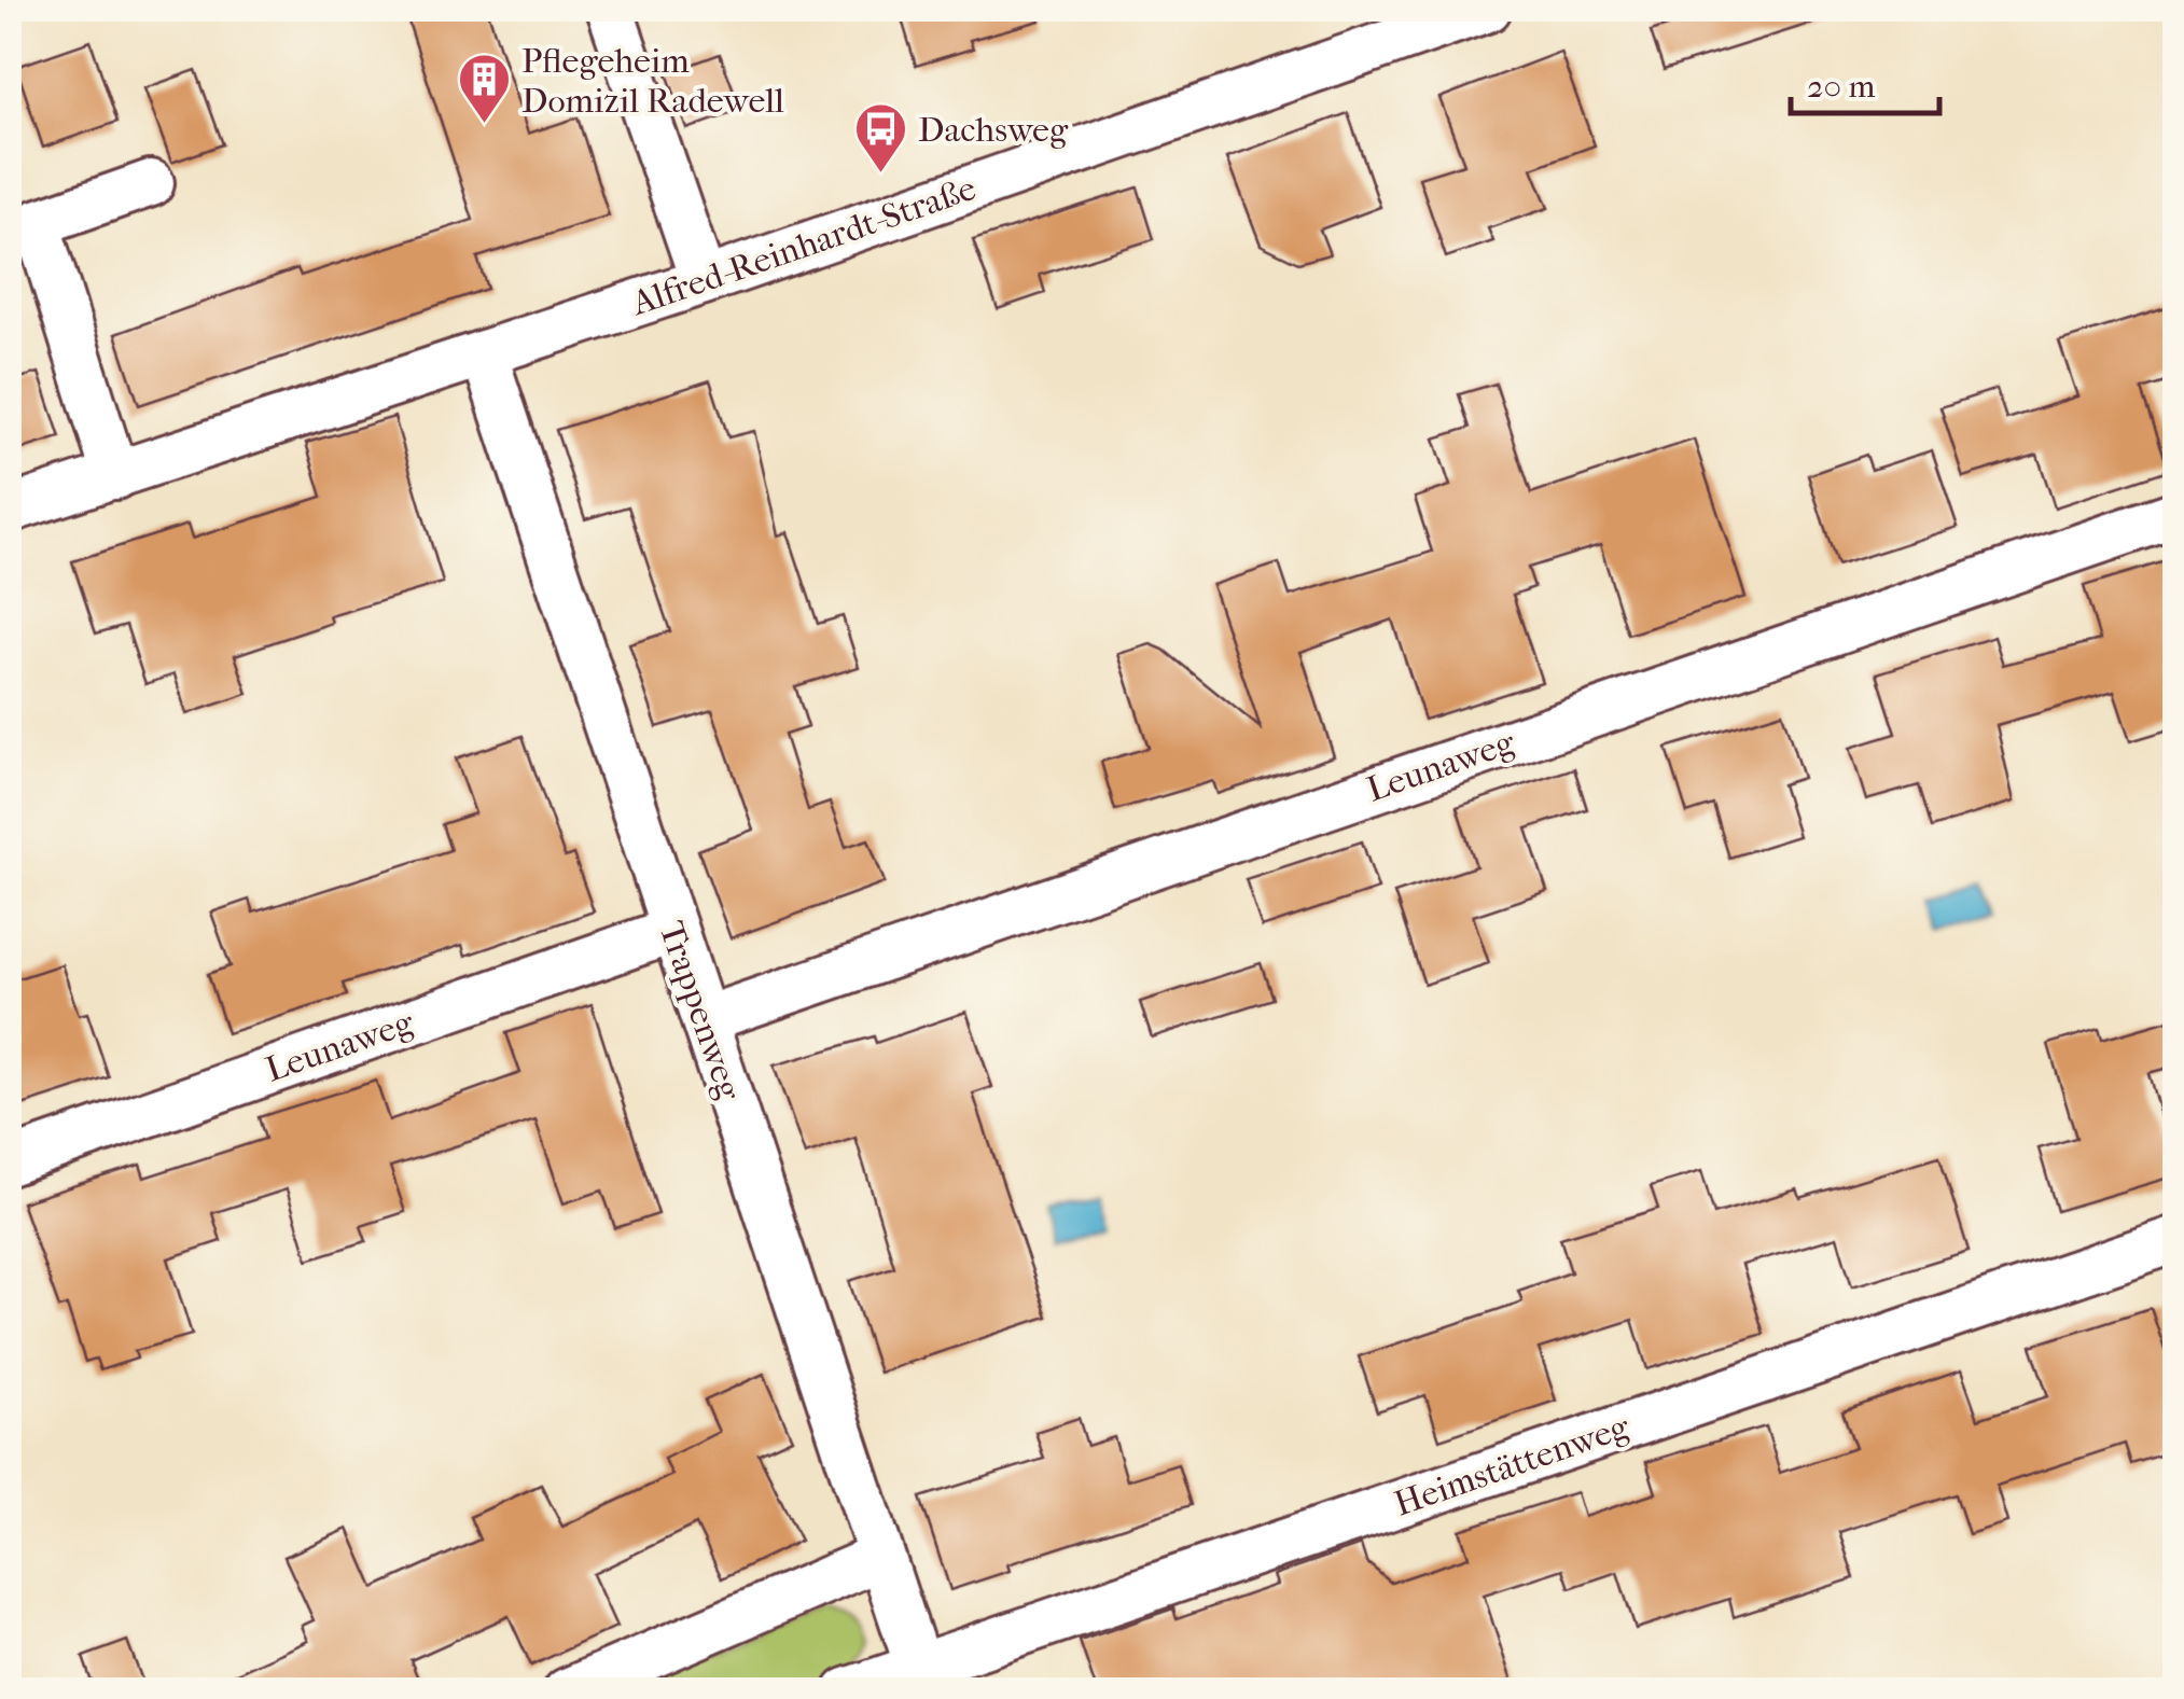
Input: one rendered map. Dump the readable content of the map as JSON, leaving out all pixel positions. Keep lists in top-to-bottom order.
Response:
{
  "streets": {
    "street": [
      "Alfred-Reinhardt-Straße",
      "Leunaweg",
      "Trappenweg",
      "Heimstättenweg"
    ]
  },
  "crossings": [
    ["Alfred-Reinhardt-Straße", "Trappenweg"],
    ["Leunaweg", "Trappenweg"],
    ["Trappenweg", "Heimstättenweg"]
  ],
  "places": {
    "building": ["Pflegeheim Domizil Radewell"],
    "bus stop": ["Dachsweg"]
  },
  "scale_bar": "20 m"
}
